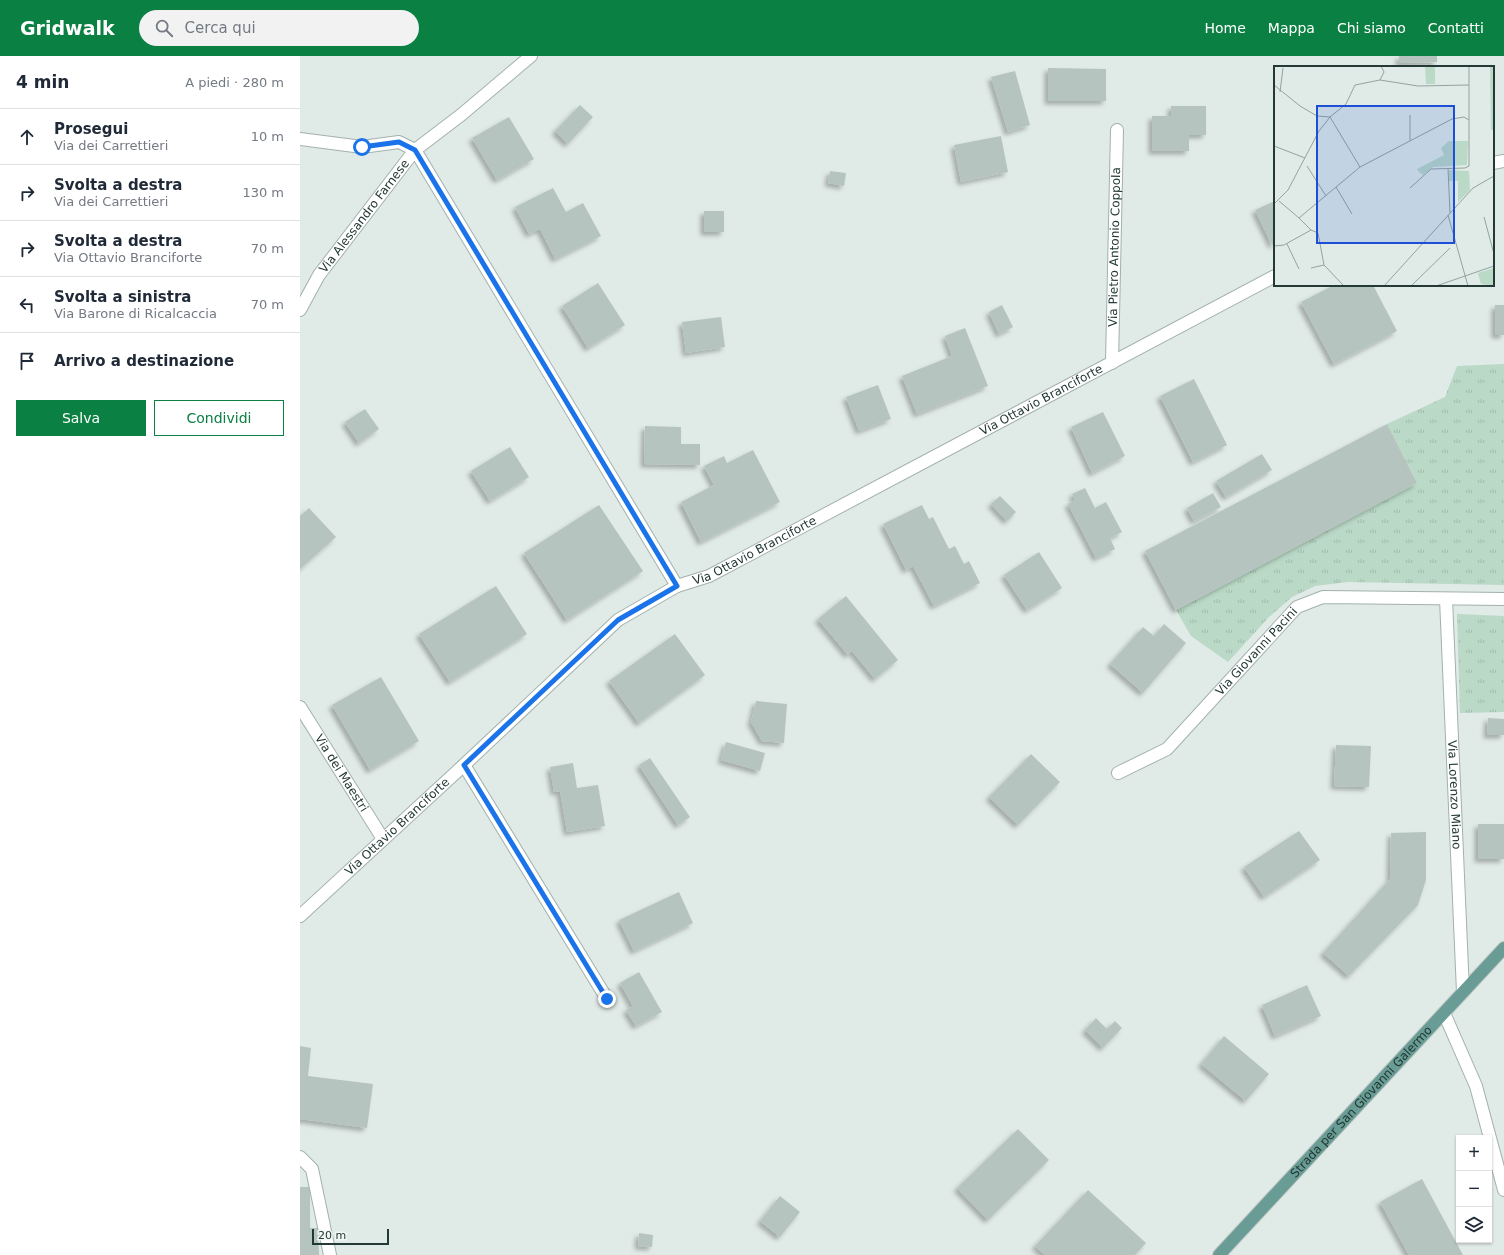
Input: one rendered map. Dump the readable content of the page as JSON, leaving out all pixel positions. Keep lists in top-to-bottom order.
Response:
{
  "streets": {
    "main road": ["Strada per San Giovanni Galermo"],
    "street": [
      "Via Alessandro Farnese",
      "Via Pietro Antonio Coppola",
      "Via Ottavio Branciforte",
      "Via Giovanni Pacini",
      "Via dei Maestri",
      "Via Lorenzo Miano"
    ]
  },
  "crossings": [
    ["Via Pietro Antonio Coppola", "Via Ottavio Branciforte"],
    ["Via Ottavio Branciforte", "Via dei Maestri"],
    ["Via Giovanni Pacini", "Via Lorenzo Miano"],
    ["Via Lorenzo Miano", "Strada per San Giovanni Galermo"]
  ],
  "scale_bar": "20 m",
  "page": {
    "header": "Gridwalk",
    "search": "Cerca qui",
    "nav": [
      "Home",
      "Mappa",
      "Chi siamo",
      "Contatti"
    ],
    "heading": ["4 min", "A piedi · 280 m"],
    "list": [
      ["Prosegui", "Via dei Carrettieri", "10 m"],
      ["Svolta a destra", "Via dei Carrettieri", "130 m"],
      ["Svolta a destra", "Via Ottavio Branciforte", "70 m"],
      ["Svolta a sinistra", "Via Barone di Ricalcaccia", "70 m"],
      "Arrivo a destinazione"
    ],
    "buttons": ["Salva", "Condividi"],
    "map_buttons": ["+", "−"],
    "scale": "20 m"
  }
}
